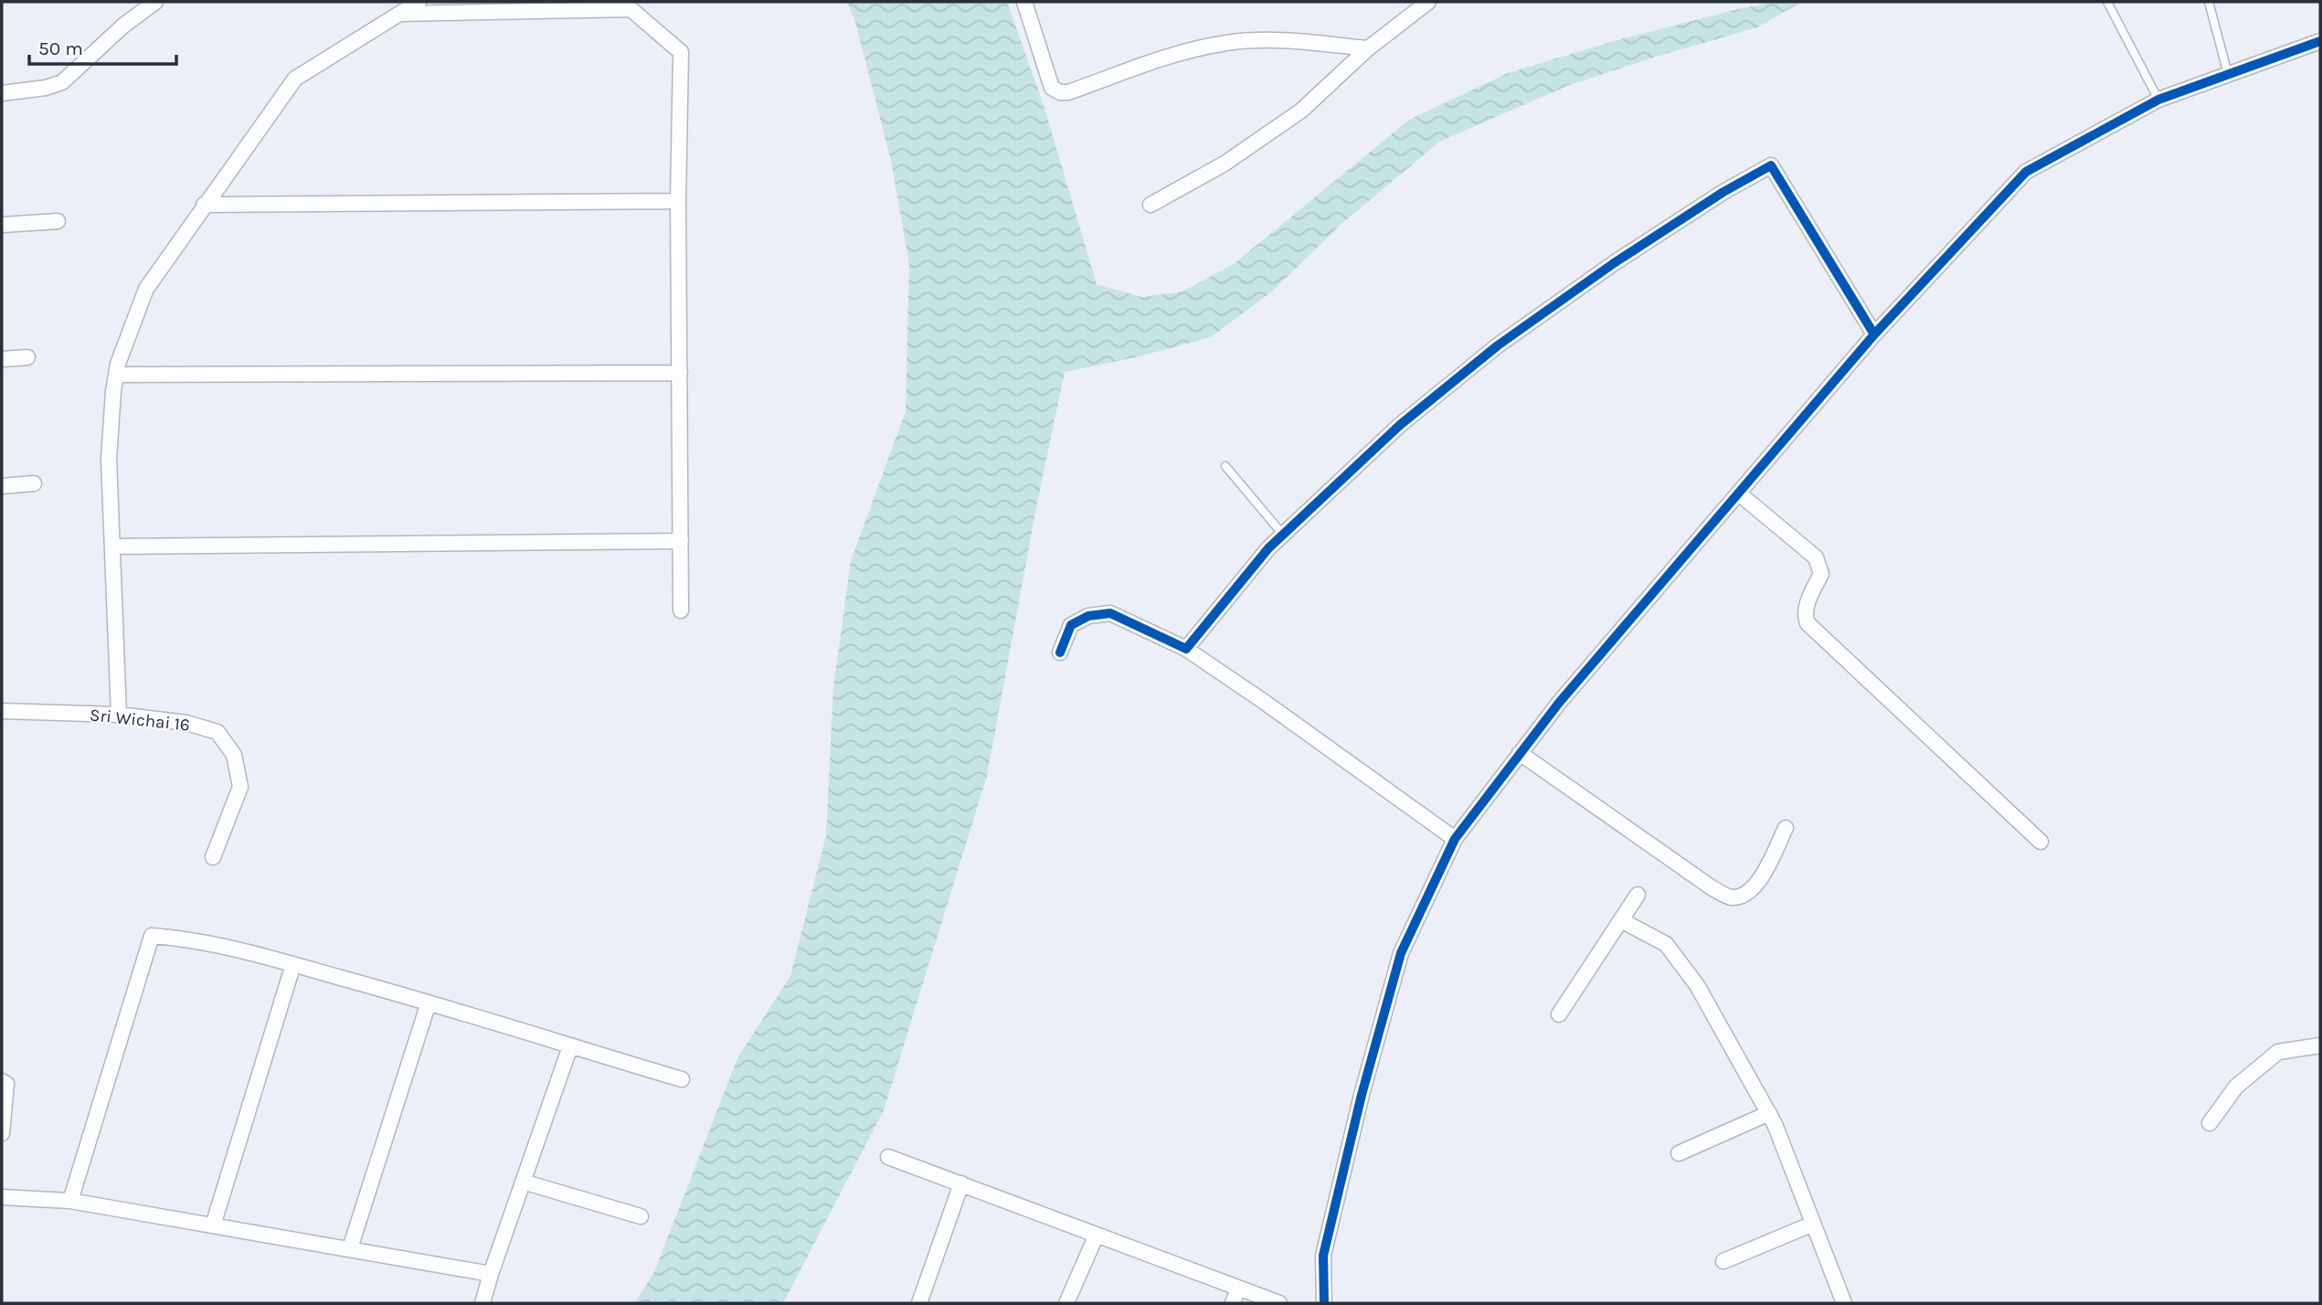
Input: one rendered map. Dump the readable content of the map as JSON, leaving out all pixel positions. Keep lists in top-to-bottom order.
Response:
{
  "streets": {
    "street": ["Sri Wichai 16"]
  },
  "scale_bar": "50 m"
}
